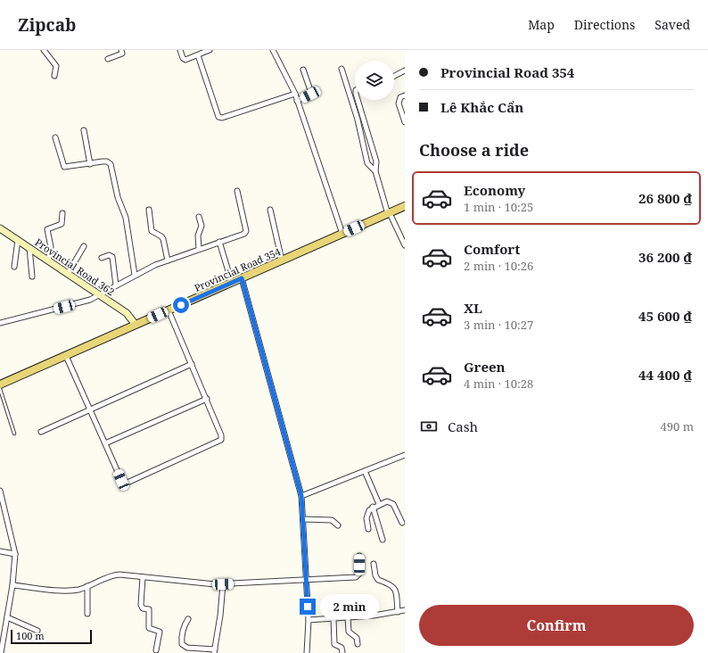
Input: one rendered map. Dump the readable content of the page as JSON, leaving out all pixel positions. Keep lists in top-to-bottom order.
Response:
{
  "streets": {
    "main road": ["Provincial Road 362", "Provincial Road 354"]
  },
  "crossings": [
    ["Provincial Road 362", "Provincial Road 354"]
  ],
  "scale_bar": "100 m",
  "page": {
    "header": "Zipcab",
    "nav": ["Map", "Directions", "Saved"],
    "banner": ["Provincial Road 354", "Lê Khắc Cẩn"],
    "heading": "Choose a ride",
    "list": [
      {
        "name": "Economy",
        "note": "1 min · 10:25",
        "value": "26 800 ₫"
      },
      {
        "name": "Comfort",
        "note": "2 min · 10:26",
        "value": "36 200 ₫"
      },
      {
        "name": "XL",
        "note": "3 min · 10:27",
        "value": "45 600 ₫"
      },
      {
        "name": "Green",
        "note": "4 min · 10:28",
        "value": "44 400 ₫"
      }
    ],
    "pay": ["Cash", "490 m"],
    "bubble": "2 min",
    "buttons": "Confirm",
    "scale": "100 m"
  }
}
